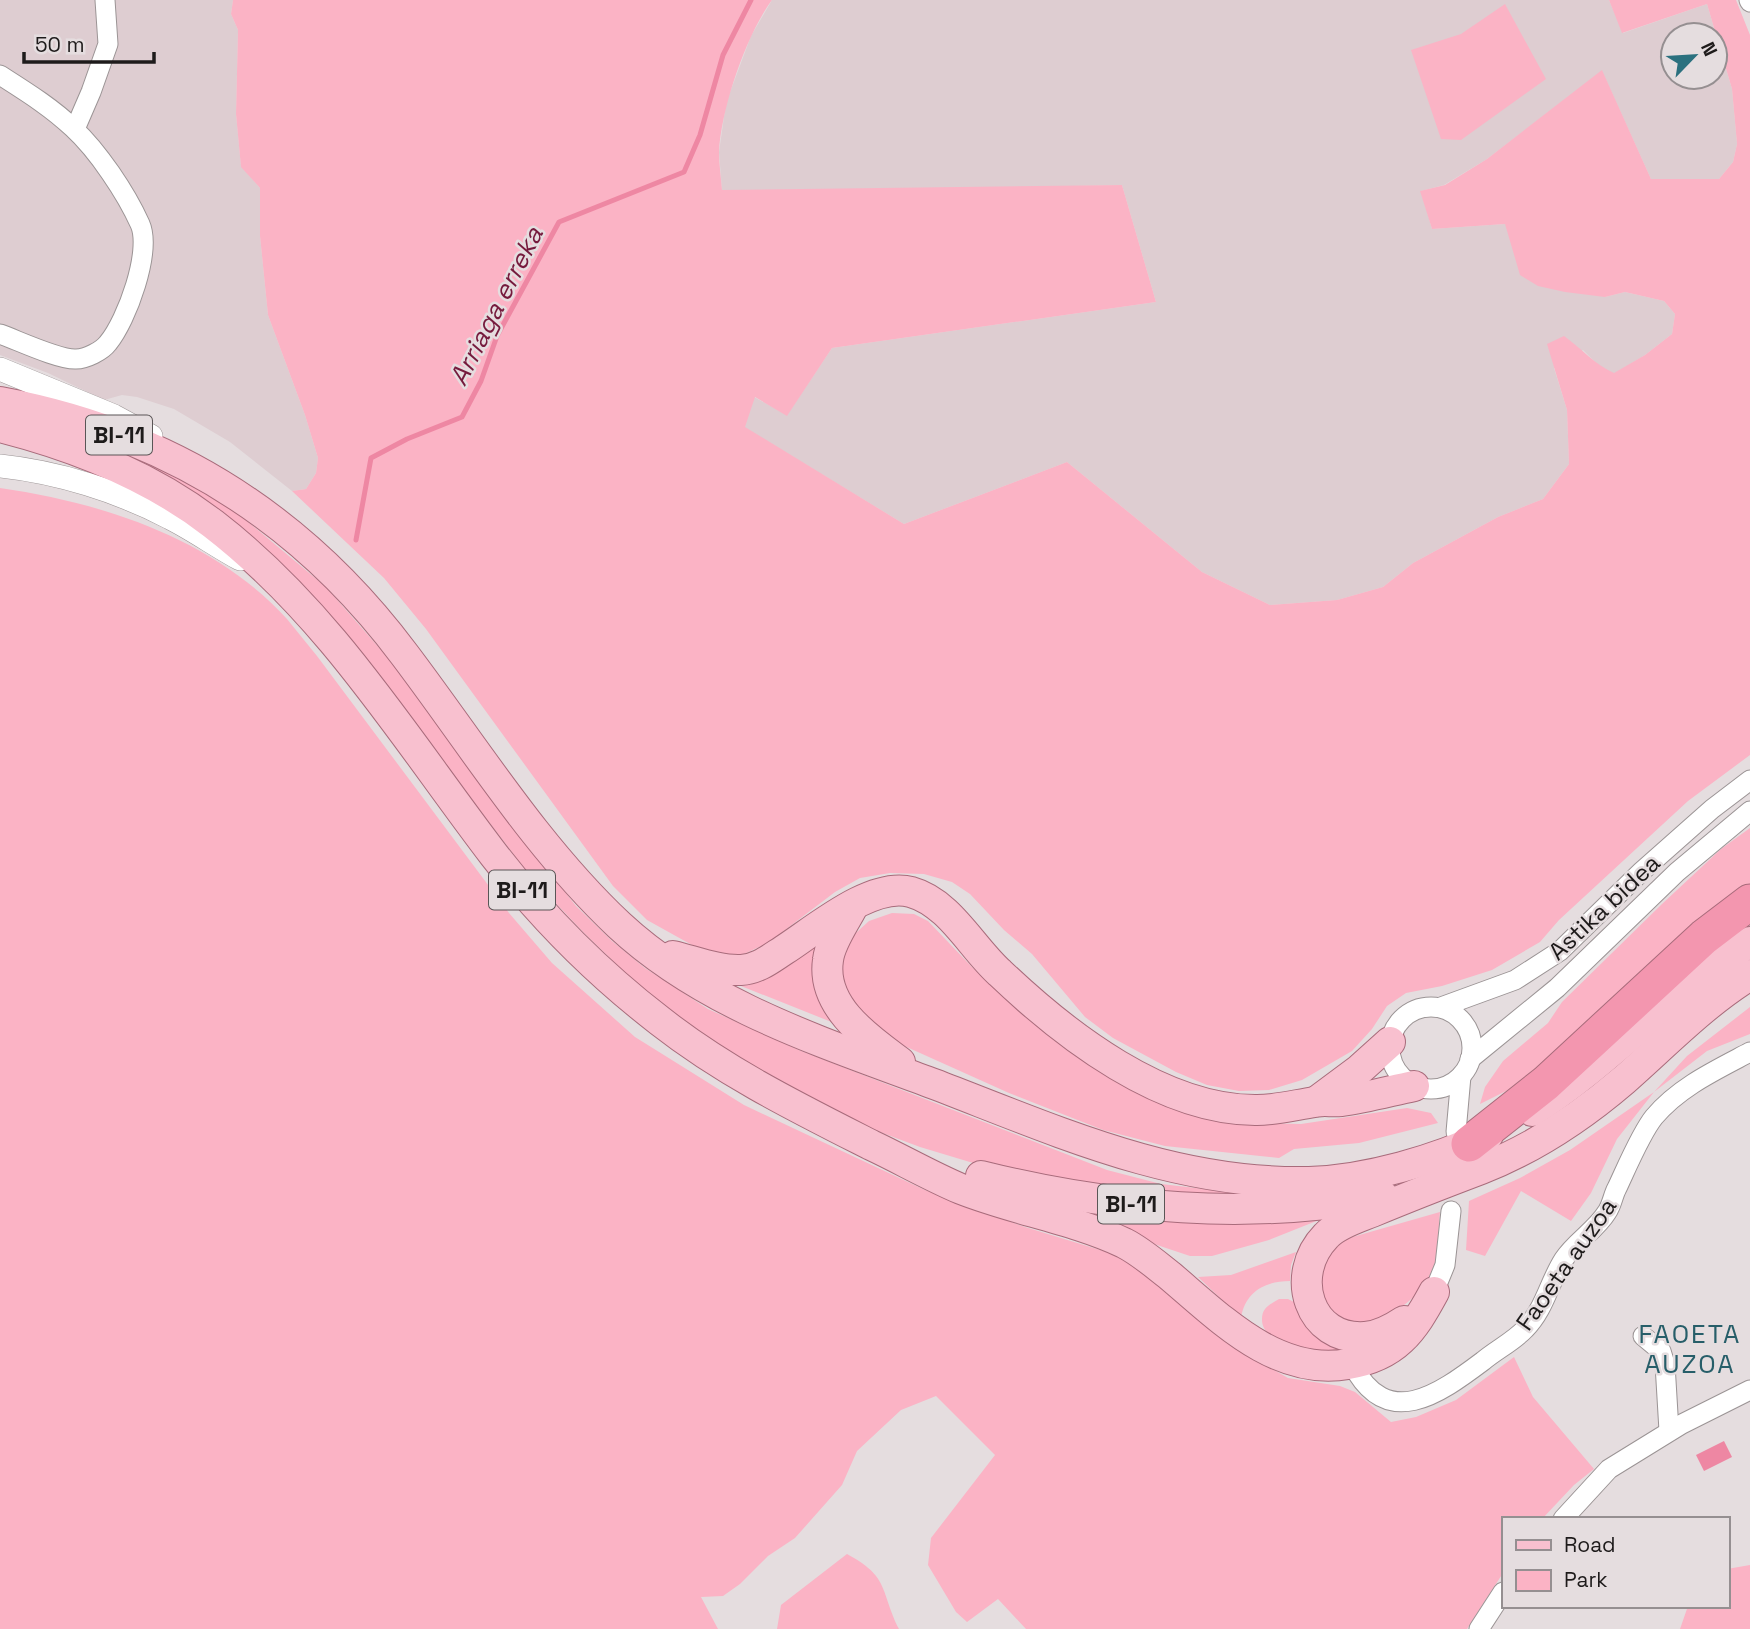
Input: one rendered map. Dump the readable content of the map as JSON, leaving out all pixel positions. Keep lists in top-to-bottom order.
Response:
{
  "streets": {
    "main road": ["BI-11"],
    "street": ["Astika bidea", "Faoeta auzoa"]
  },
  "districts": ["FAOETA AUZOA"],
  "water": ["Arriaga erreka"],
  "legend": ["Road", "Park"],
  "scale_bar": "50 m",
  "north": "top right"
}
